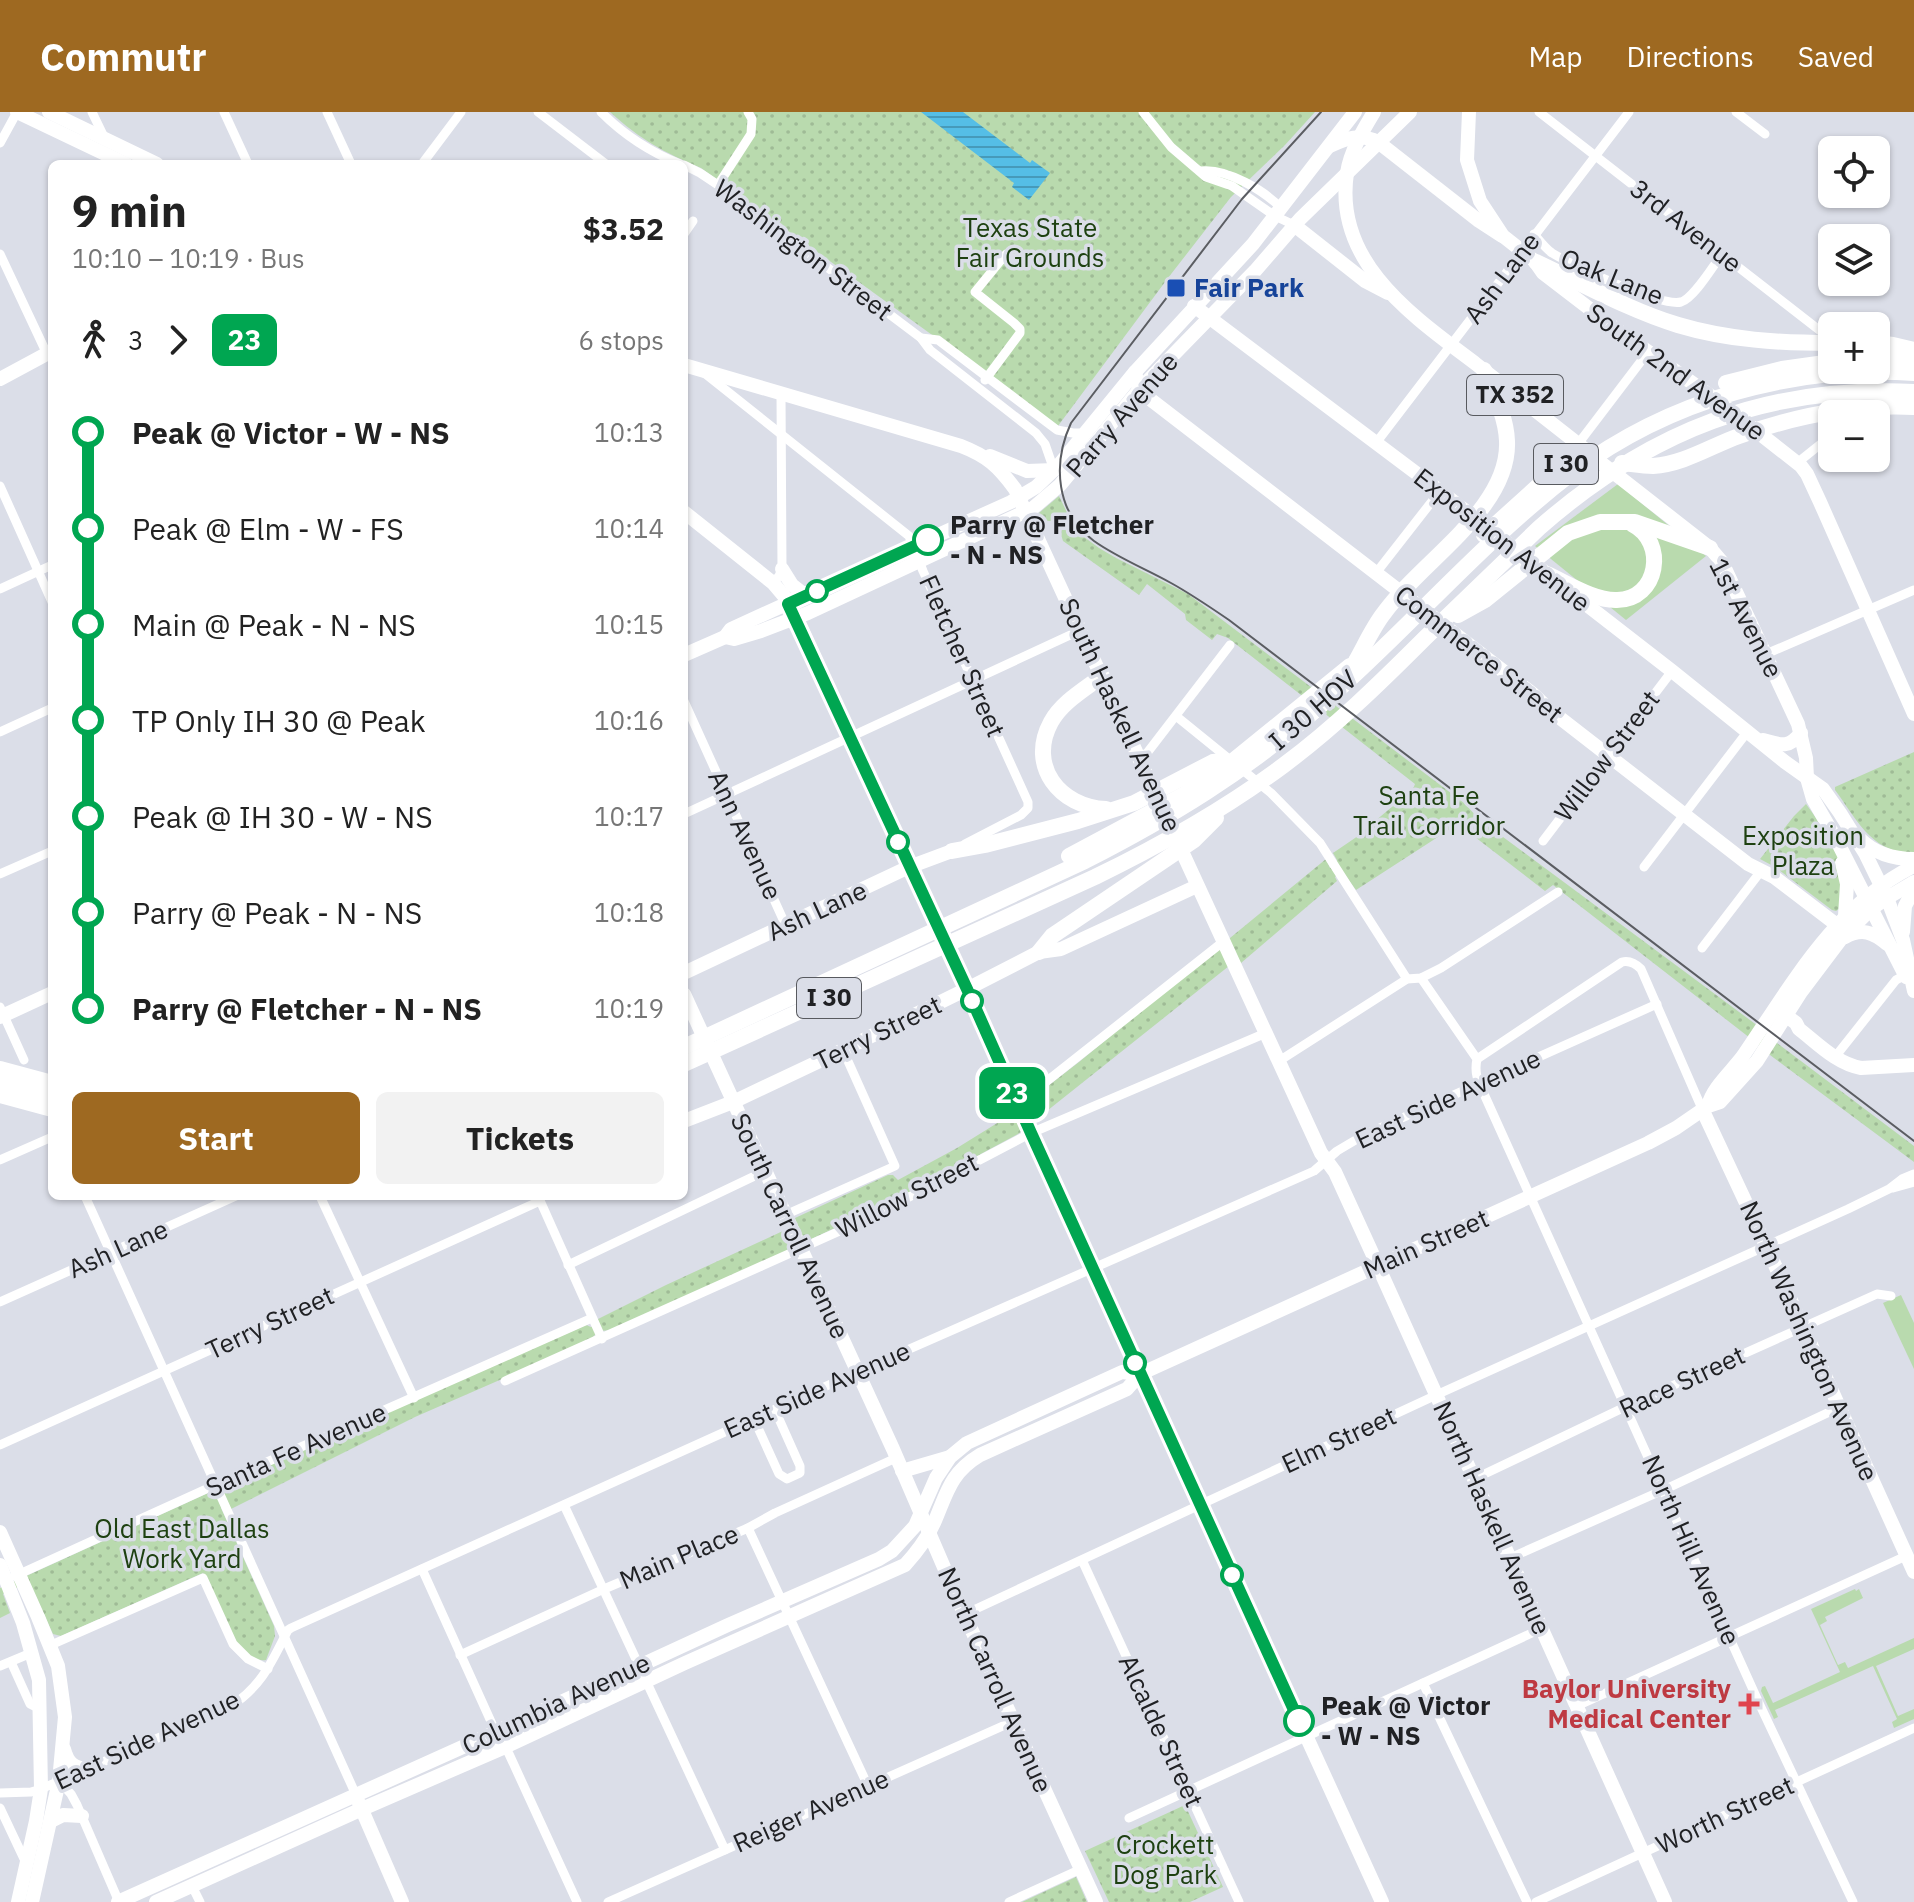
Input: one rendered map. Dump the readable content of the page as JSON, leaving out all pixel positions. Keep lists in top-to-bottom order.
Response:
{
  "streets": {
    "highway": ["I 30", "I 30 HOV"],
    "main road": [
      "Ash Lane",
      "South 2nd Avenue",
      "TX 352",
      "Parry Avenue",
      "Exposition Avenue",
      "1st Avenue",
      "Commerce Street",
      "South Haskell Avenue",
      "Terry Street",
      "South Carroll Avenue",
      "Main Street",
      "North Washington Avenue",
      "North Haskell Avenue",
      "North Carroll Avenue",
      "Columbia Avenue"
    ],
    "street": [
      "3rd Avenue",
      "Washington Street",
      "Oak Lane",
      "Fletcher Street",
      "Willow Street",
      "Ann Avenue",
      "East Side Avenue",
      "Race Street",
      "Elm Street",
      "Santa Fe Avenue",
      "North Hill Avenue",
      "Main Place",
      "Alcalde Street",
      "Reiger Avenue",
      "Worth Street"
    ]
  },
  "crossings": [
    ["3rd Avenue", "Oak Lane"],
    ["3rd Avenue", "Ash Lane"],
    ["Washington Street", "Parry Avenue"],
    ["Oak Lane", "Ash Lane"],
    ["Ash Lane", "South 2nd Avenue"],
    ["Ash Lane", "Exposition Avenue"],
    ["Ash Lane", "1st Avenue"],
    ["Ash Lane", "Fletcher Street"],
    ["Ash Lane", "Ann Avenue"],
    ["South 2nd Avenue", "TX 352"],
    ["South 2nd Avenue", "Parry Avenue"],
    ["TX 352", "Parry Avenue"],
    ["TX 352", "1st Avenue"],
    ["Parry Avenue", "Exposition Avenue"],
    ["Parry Avenue", "1st Avenue"],
    ["Parry Avenue", "Commerce Street"],
    ["Parry Avenue", "Fletcher Street"],
    ["Parry Avenue", "South Haskell Avenue"],
    ["I 30", "I 30 HOV"],
    ["Exposition Avenue", "1st Avenue"],
    ["Exposition Avenue", "Willow Street"],
    ["Commerce Street", "Willow Street"],
    ["Fletcher Street", "South Haskell Avenue"],
    ["South Haskell Avenue", "Willow Street"],
    ["South Haskell Avenue", "Terry Street"],
    ["South Haskell Avenue", "East Side Avenue"],
    ["South Haskell Avenue", "Main Street"],
    ["South Haskell Avenue", "North Haskell Avenue"],
    ["Willow Street", "South Carroll Avenue"],
    ["Terry Street", "South Carroll Avenue"],
    ["East Side Avenue", "South Carroll Avenue"],
    ["East Side Avenue", "North Hill Avenue"],
    ["South Carroll Avenue", "Main Place"],
    ["South Carroll Avenue", "North Carroll Avenue"],
    ["Main Street", "North Washington Avenue"],
    ["Main Street", "North Haskell Avenue"],
    ["Main Street", "North Hill Avenue"],
    ["Main Street", "North Carroll Avenue"],
    ["Main Street", "Columbia Avenue"],
    ["North Washington Avenue", "Race Street"],
    ["North Washington Avenue", "Elm Street"],
    ["Race Street", "North Haskell Avenue"],
    ["Race Street", "North Hill Avenue"],
    ["Elm Street", "North Haskell Avenue"],
    ["Elm Street", "North Hill Avenue"],
    ["Elm Street", "North Carroll Avenue"],
    ["Elm Street", "Alcalde Street"],
    ["North Haskell Avenue", "Worth Street"],
    ["North Hill Avenue", "Worth Street"],
    ["Main Place", "North Carroll Avenue"],
    ["North Carroll Avenue", "Columbia Avenue"],
    ["North Carroll Avenue", "Reiger Avenue"]
  ],
  "parks": [
    "Texas State Fair Grounds",
    "Santa Fe Trail Corridor",
    "Exposition Plaza",
    "Old East Dallas Work Yard",
    "Crockett Dog Park"
  ],
  "places": {
    "transit": ["Fair Park"],
    "other": ["Parry @ Fletcher - N - NS", "Peak @ Victor - W - NS"],
    "health": ["Baylor University Medical Center"]
  },
  "lines": ["bus line 23"],
  "page": {
    "header": "Commutr",
    "nav": ["Map", "Directions", "Saved"],
    "on_map": "23",
    "map_buttons": ["+", "−"],
    "heading": ["9 min", "10:10 – 10:19 · Bus", "$3.52"],
    "legs": ["3", "23", "6 stops"],
    "list": [
      {
        "name": "Peak @ Victor - W - NS",
        "value": "10:13"
      },
      {
        "name": "Peak @ Elm - W - FS",
        "value": "10:14"
      },
      {
        "name": "Main @ Peak - N - NS",
        "value": "10:15"
      },
      {
        "name": "TP Only IH 30 @ Peak",
        "value": "10:16"
      },
      {
        "name": "Peak @ IH 30 - W - NS",
        "value": "10:17"
      },
      {
        "name": "Parry @ Peak - N - NS",
        "value": "10:18"
      },
      {
        "name": "Parry @ Fletcher - N - NS",
        "value": "10:19"
      }
    ],
    "buttons": ["Start", "Tickets"]
  }
}
